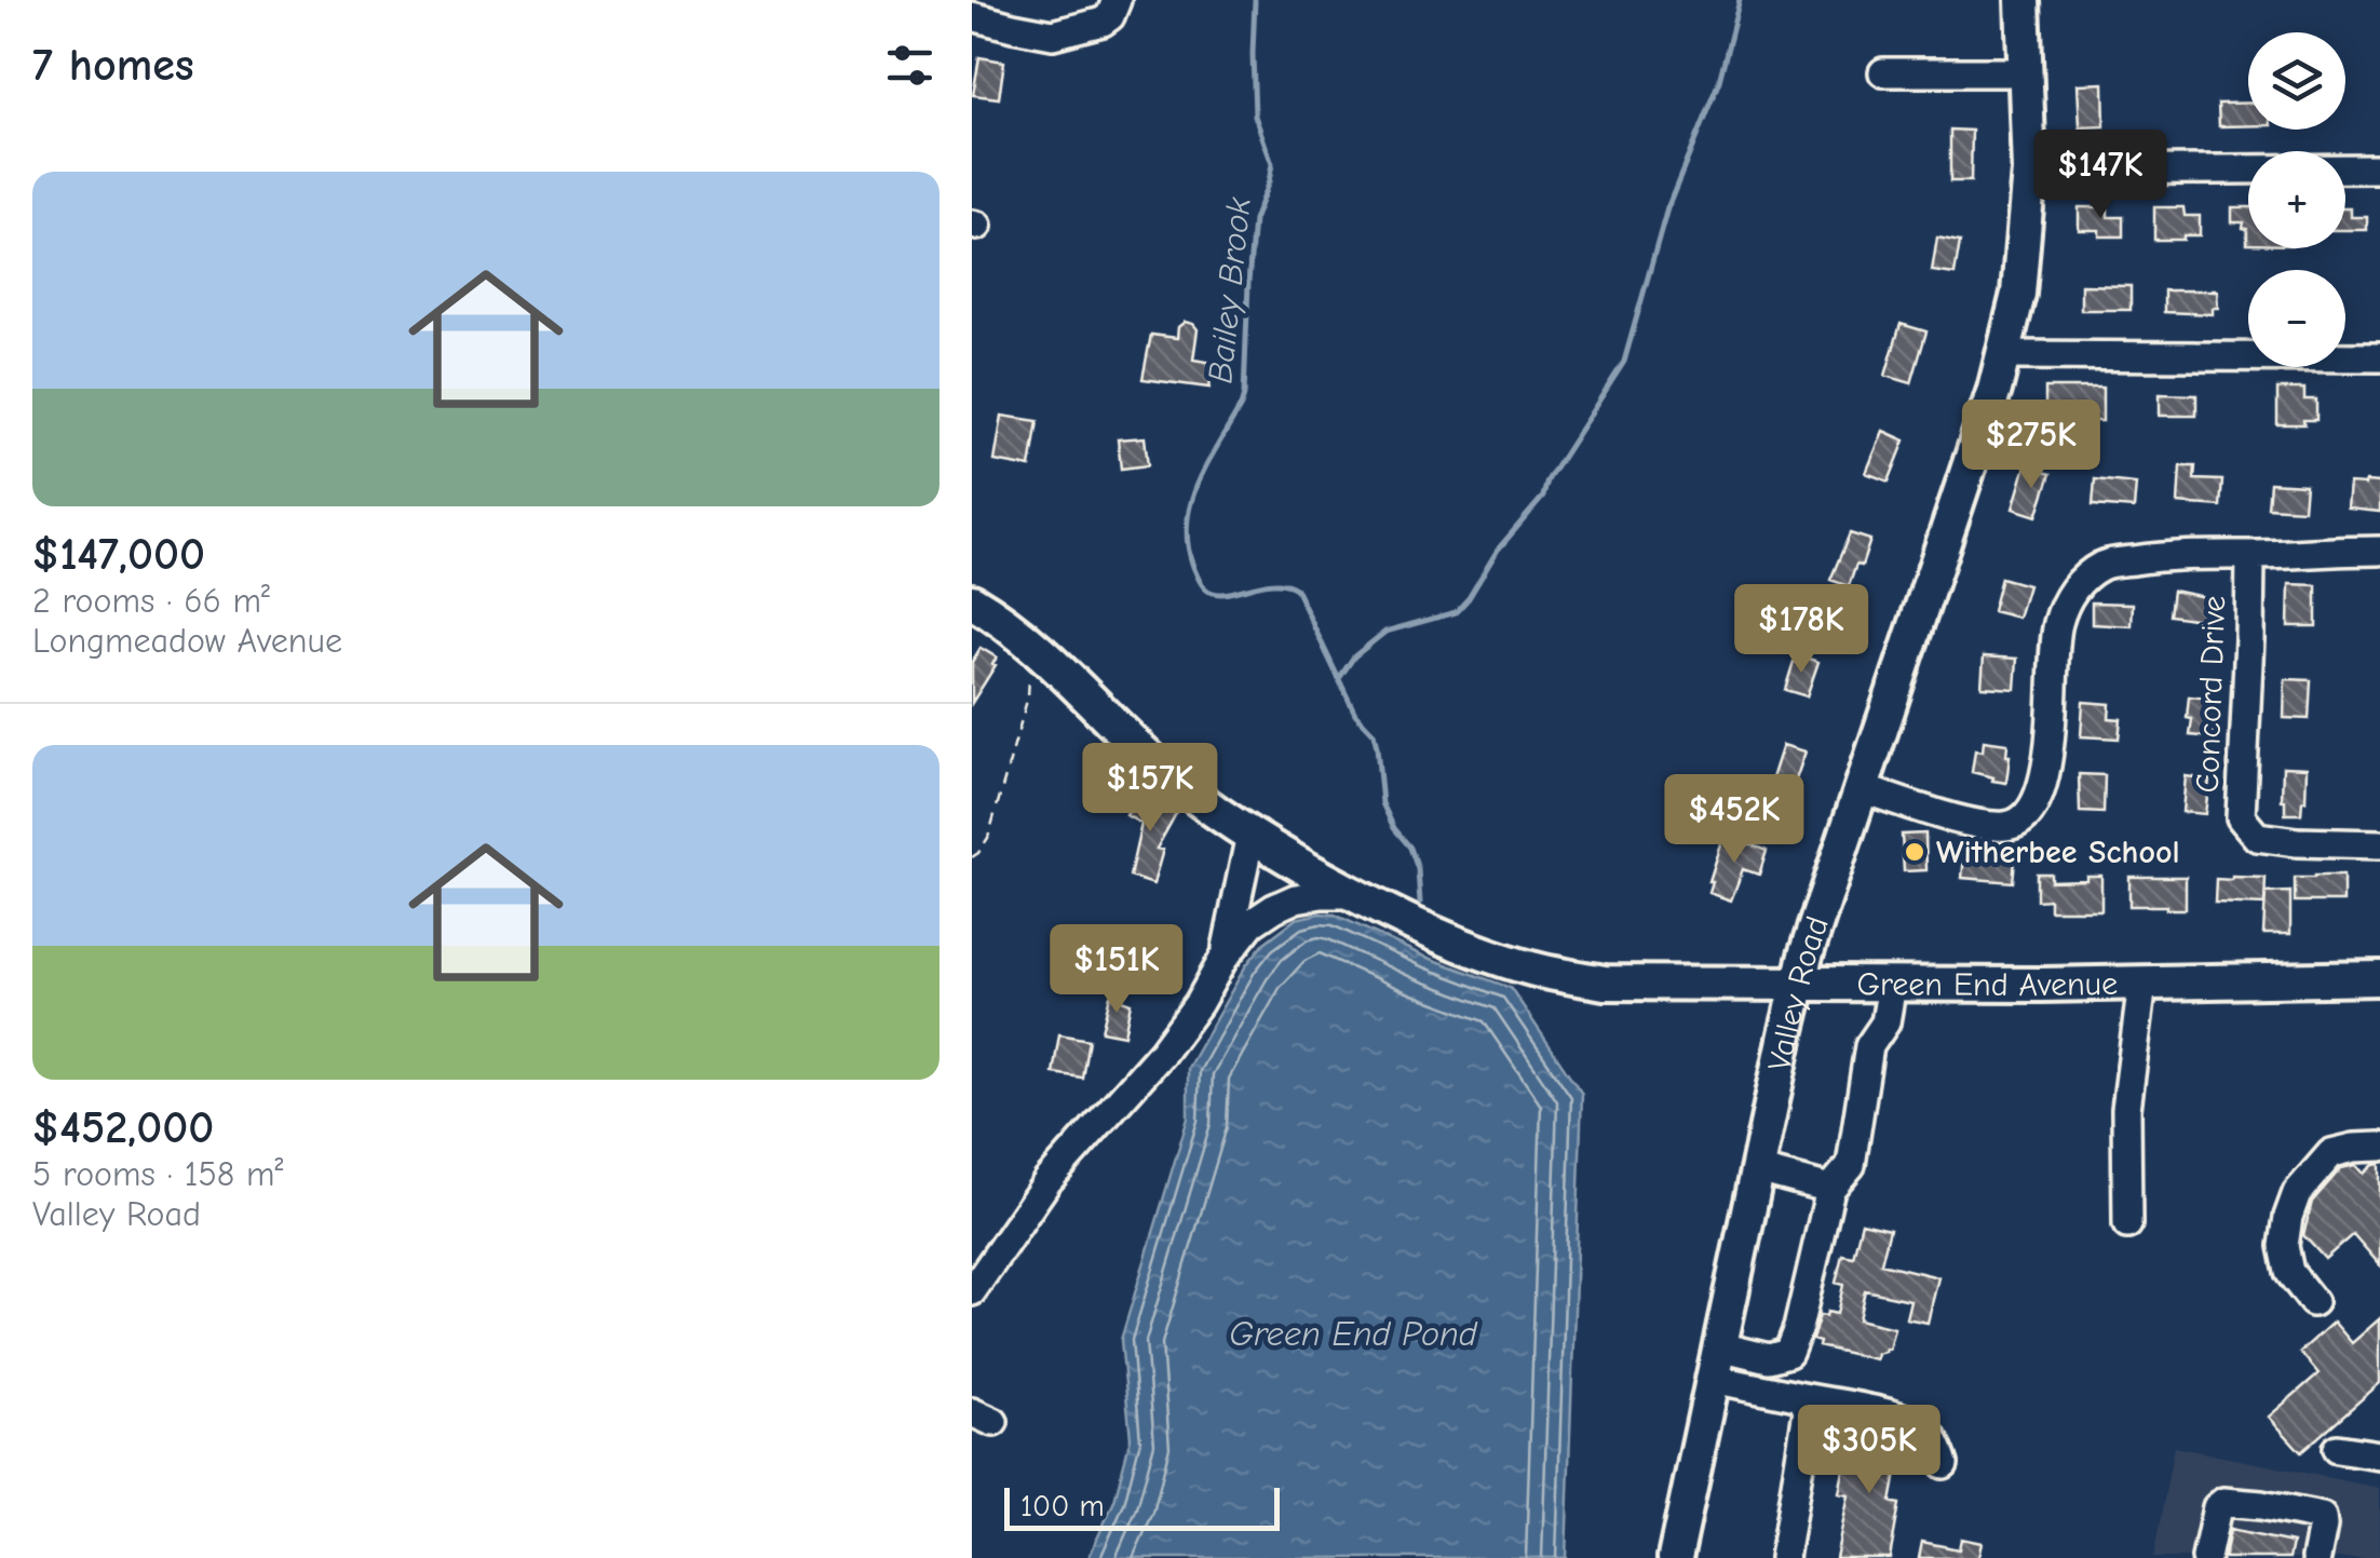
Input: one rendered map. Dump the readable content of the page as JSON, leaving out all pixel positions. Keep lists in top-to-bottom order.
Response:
{
  "streets": {
    "main road": ["Green End Avenue", "Valley Road"],
    "street": ["Concord Drive"]
  },
  "crossings": [
    ["Green End Avenue", "Valley Road"]
  ],
  "water": ["Bailey Brook", "Green End Pond"],
  "places": ["Witherbee School"],
  "scale_bar": "100 m",
  "page": {
    "heading": "7 homes",
    "map_buttons": ["+", "−"],
    "list": [
      {
        "name": "$147,000",
        "note": "2 rooms · 66 m² · Longmeadow Avenue"
      },
      {
        "name": "$452,000",
        "note": "5 rooms · 158 m² · Valley Road"
      }
    ],
    "price": [
      "$147K",
      "$275K",
      "$178K",
      "$157K",
      "$452K",
      "$151K",
      "$305K"
    ],
    "scale": "100 m"
  }
}
